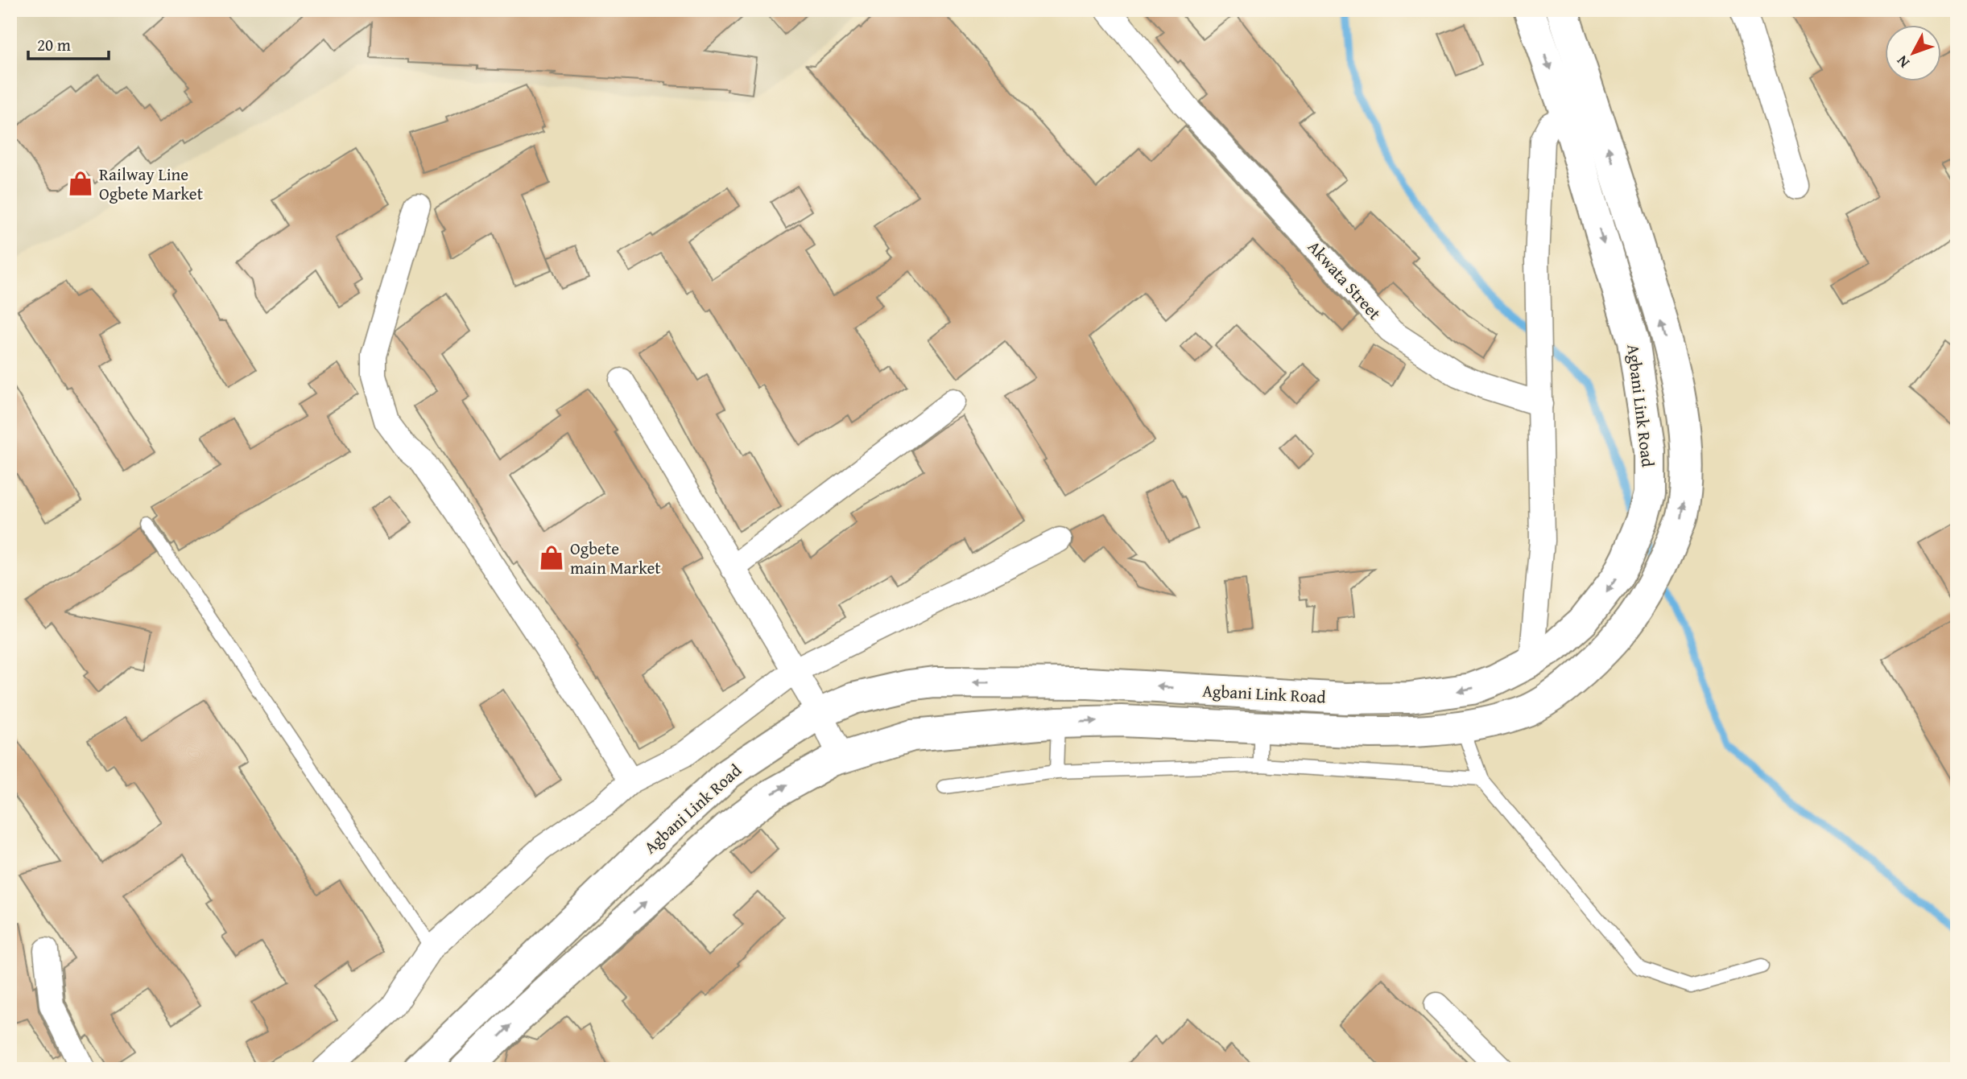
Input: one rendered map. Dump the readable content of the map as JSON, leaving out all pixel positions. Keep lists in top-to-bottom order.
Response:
{
  "streets": {
    "main road": ["Agbani Link Road"],
    "street": ["Akwata Street"]
  },
  "places": {
    "shop": ["Railway Line Ogbete Market", "Ogbete main Market"]
  },
  "scale_bar": "20 m",
  "north": "bottom left"
}
